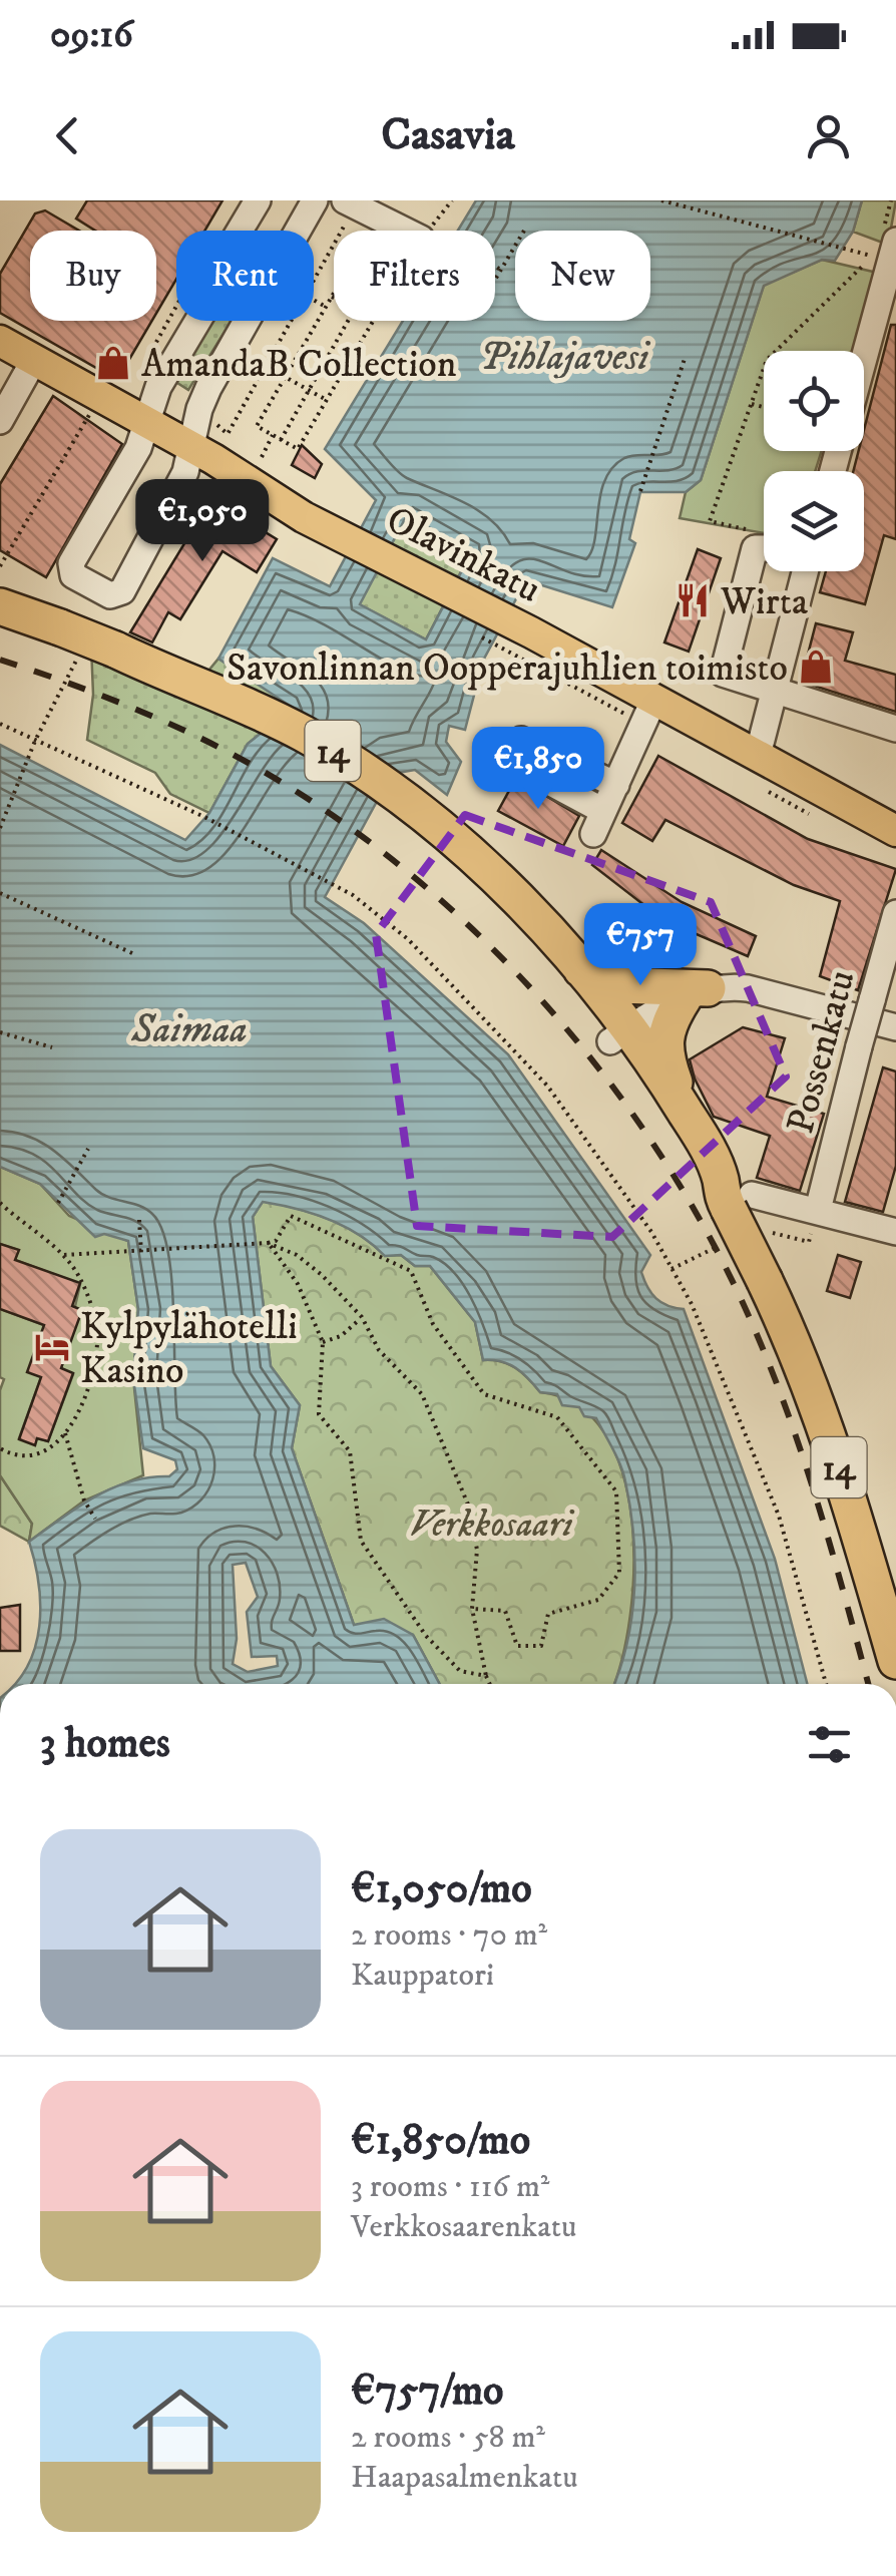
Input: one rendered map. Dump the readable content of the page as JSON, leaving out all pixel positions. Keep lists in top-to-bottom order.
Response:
{
  "streets": {
    "highway": ["14"],
    "main road": ["Olavinkatu"],
    "street": ["Possenkatu"]
  },
  "water": ["Pihlajavesi", "Saimaa"],
  "parks": ["Verkkosaari"],
  "places": {
    "shop": ["AmandaB Collection", "Savonlinnan Oopperajuhlien toimisto"],
    "restaurant": ["Wirta"],
    "hotel": ["Kylpylähotelli Kasino"]
  },
  "page": {
    "status": "09:16",
    "header": "Casavia",
    "chip": [
      "Buy",
      "Rent",
      "Filters",
      "New"
    ],
    "price": ["€1,050", "€1,850", "€757"],
    "heading": "3 homes",
    "list": [
      {
        "name": "€1,050/mo",
        "note": "2 rooms · 70 m² · Kauppatori"
      },
      {
        "name": "€1,850/mo",
        "note": "3 rooms · 116 m² · Verkkosaarenkatu"
      },
      {
        "name": "€757/mo",
        "note": "2 rooms · 58 m² · Haapasalmenkatu"
      }
    ]
  }
}
